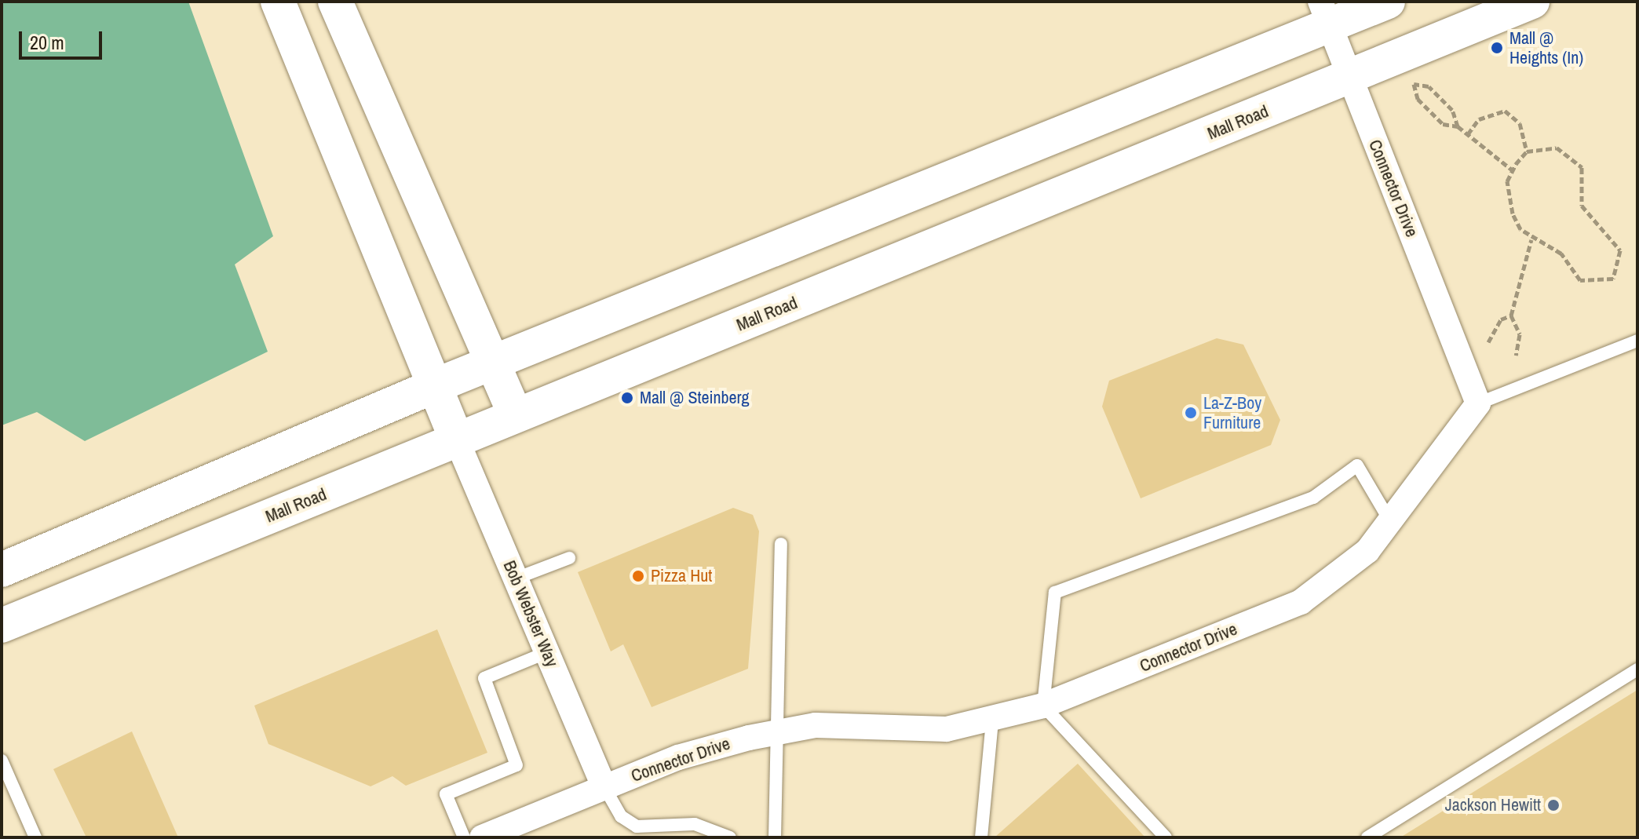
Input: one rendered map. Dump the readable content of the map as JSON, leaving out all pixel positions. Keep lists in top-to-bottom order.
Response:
{
  "streets": {
    "main road": ["Mall Road"],
    "street": ["Connector Drive", "Bob Webster Way"]
  },
  "crossings": [
    ["Mall Road", "Connector Drive"],
    ["Mall Road", "Bob Webster Way"],
    ["Connector Drive", "Bob Webster Way"]
  ],
  "places": [
    "Mall @ Heights (In)",
    "Mall @ Steinberg",
    "La-Z-Boy Furniture",
    "Pizza Hut",
    "Jackson Hewitt"
  ],
  "scale_bar": "20 m"
}
